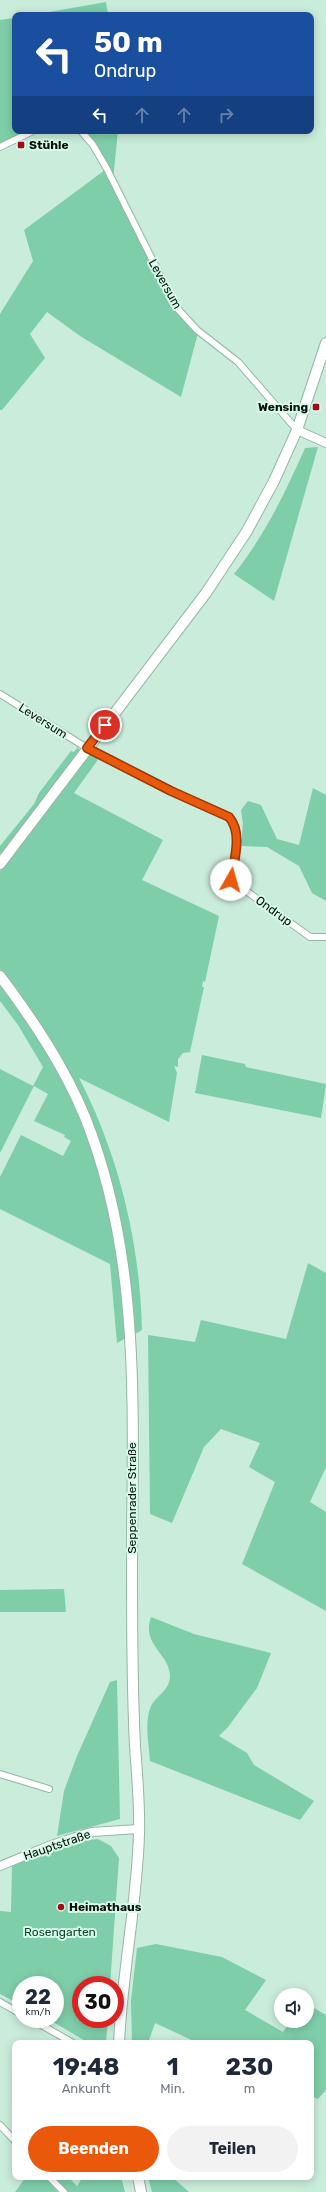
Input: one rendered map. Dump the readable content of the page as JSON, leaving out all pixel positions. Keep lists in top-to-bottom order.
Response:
{
  "streets": {
    "main road": ["Seppenrader Straße"],
    "street": ["Leversum", "Ondrup", "Hauptstraße"]
  },
  "crossings": [
    ["Leversum", "Ondrup"],
    ["Seppenrader Straße", "Hauptstraße"]
  ],
  "parks": ["Rosengarten"],
  "places": {
    "transit": ["Stühle", "Wensing"],
    "other": ["Heimathaus"]
  },
  "page": {
    "turn": ["50 m", "Ondrup"],
    "speed": "22 km/h",
    "limit": "30",
    "eta": [
      "19:48",
      "Ankunft",
      "1",
      "Min.",
      "230",
      "m"
    ],
    "buttons": ["Beenden", "Teilen"]
  }
}
